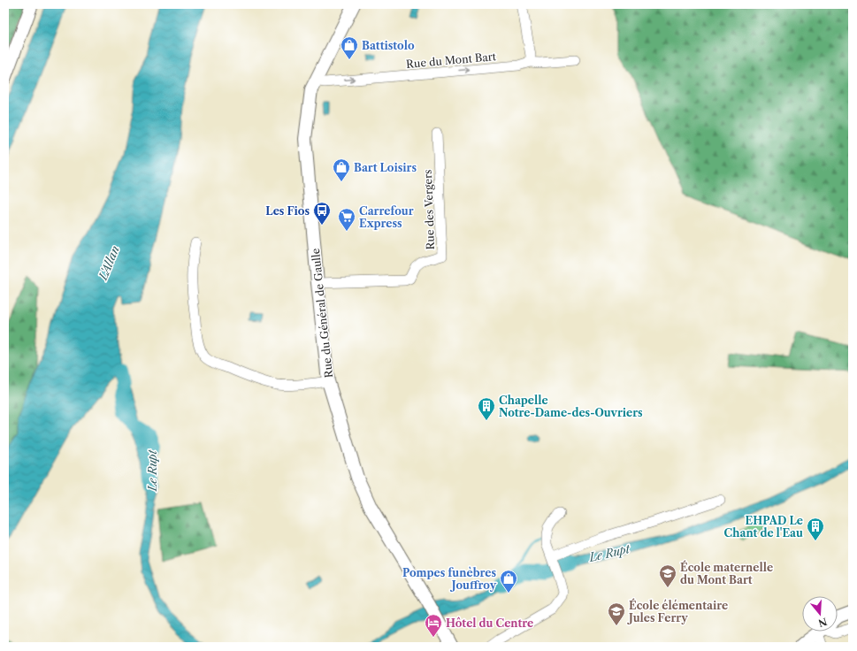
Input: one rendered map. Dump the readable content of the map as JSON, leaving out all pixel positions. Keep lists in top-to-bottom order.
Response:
{
  "streets": {
    "main road": ["Rue du Général de Gaulle"],
    "street": ["Rue du Mont Bart", "Rue des Vergers"]
  },
  "crossings": [
    ["Rue du Mont Bart", "Rue du Général de Gaulle"],
    ["Rue des Vergers", "Rue du Général de Gaulle"]
  ],
  "one_way": ["Rue du Mont Bart"],
  "water": ["L'Allan", "Le Rupt"],
  "places": {
    "shop": ["Battistolo", "Bart Loisirs", "Pompes funèbres Jouffroy"],
    "bus stop": ["Les Fios"],
    "supermarket": ["Carrefour Express"],
    "building": ["Chapelle Notre-Dame-des-Ouvriers", "EHPAD Le Chant de l'Eau"],
    "school or university": ["École maternelle du Mont Bart", "École élémentaire Jules Ferry"],
    "hotel": ["Hôtel du Centre"]
  },
  "north": "bottom"
}
